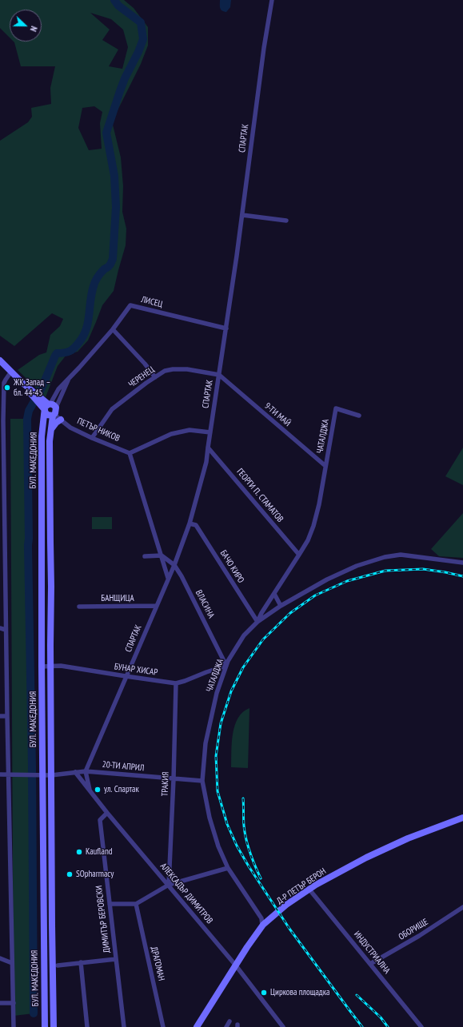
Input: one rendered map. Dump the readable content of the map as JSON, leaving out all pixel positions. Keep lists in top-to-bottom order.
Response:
{
  "streets": {
    "street": [
      "СПАРТАК",
      "ЛИСЕЦ",
      "ЧЕРЕНЕЦ",
      "9-ТИ МАЙ",
      "ПЕТЪР НИКОВ",
      "ЧАТАЛДЖА",
      "БУЛ. МАКЕДОНИЯ",
      "ГЕОРГИ П. СТАМАТОВ",
      "БАЧО КИРО",
      "БАНЩИЦА",
      "ВЛАСИНА",
      "БУНАР ХИСАР",
      "20-ТИ АПРИЛ",
      "ТРАКИЯ",
      "Д-Р ПЕТЪР БЕРОН",
      "АЛЕКСАДЪР ДИМИТРОВ",
      "ДИМИТЪР БЕРОВСКИ",
      "ОБОРИЩЕ",
      "ИНДУСТРИАЛНА",
      "ДРАГОМАН"
    ]
  },
  "crossings": [
    ["СПАРТАК", "ЛИСЕЦ"],
    ["СПАРТАК", "ЧЕРЕНЕЦ"],
    ["СПАРТАК", "9-ТИ МАЙ"],
    ["СПАРТАК", "ГЕОРГИ П. СТАМАТОВ"],
    ["СПАРТАК", "БАЧО КИРО"],
    ["СПАРТАК", "БАНЩИЦА"],
    ["СПАРТАК", "ВЛАСИНА"],
    ["СПАРТАК", "БУНАР ХИСАР"],
    ["СПАРТАК", "20-ТИ АПРИЛ"],
    ["ЛИСЕЦ", "ПЕТЪР НИКОВ"],
    ["ЛИСЕЦ", "БУЛ. МАКЕДОНИЯ"],
    ["ЧЕРЕНЕЦ", "9-ТИ МАЙ"],
    ["ЧЕРЕНЕЦ", "ПЕТЪР НИКОВ"],
    ["9-ТИ МАЙ", "ЧАТАЛДЖА"],
    ["ПЕТЪР НИКОВ", "БУЛ. МАКЕДОНИЯ"],
    ["ЧАТАЛДЖА", "ГЕОРГИ П. СТАМАТОВ"],
    ["ЧАТАЛДЖА", "БАЧО КИРО"],
    ["ЧАТАЛДЖА", "ВЛАСИНА"],
    ["ЧАТАЛДЖА", "БУНАР ХИСАР"],
    ["ЧАТАЛДЖА", "20-ТИ АПРИЛ"],
    ["ЧАТАЛДЖА", "Д-Р ПЕТЪР БЕРОН"],
    ["БУЛ. МАКЕДОНИЯ", "БУНАР ХИСАР"],
    ["БУЛ. МАКЕДОНИЯ", "20-ТИ АПРИЛ"],
    ["ВЛАСИНА", "БУНАР ХИСАР"],
    ["БУНАР ХИСАР", "ТРАКИЯ"],
    ["20-ТИ АПРИЛ", "ТРАКИЯ"],
    ["20-ТИ АПРИЛ", "АЛЕКСАДЪР ДИМИТРОВ"],
    ["ТРАКИЯ", "АЛЕКСАДЪР ДИМИТРОВ"],
    ["Д-Р ПЕТЪР БЕРОН", "АЛЕКСАДЪР ДИМИТРОВ"],
    ["Д-Р ПЕТЪР БЕРОН", "ИНДУСТРИАЛНА"],
    ["АЛЕКСАДЪР ДИМИТРОВ", "ДИМИТЪР БЕРОВСКИ"],
    ["ОБОРИЩЕ", "ИНДУСТРИАЛНА"]
  ],
  "places": [
    "ЖК Запад – бл. 44-45",
    "ул. Спартак",
    "Kaufland",
    "SOpharmacy",
    "Циркова площадка"
  ],
  "north": "right"
}
